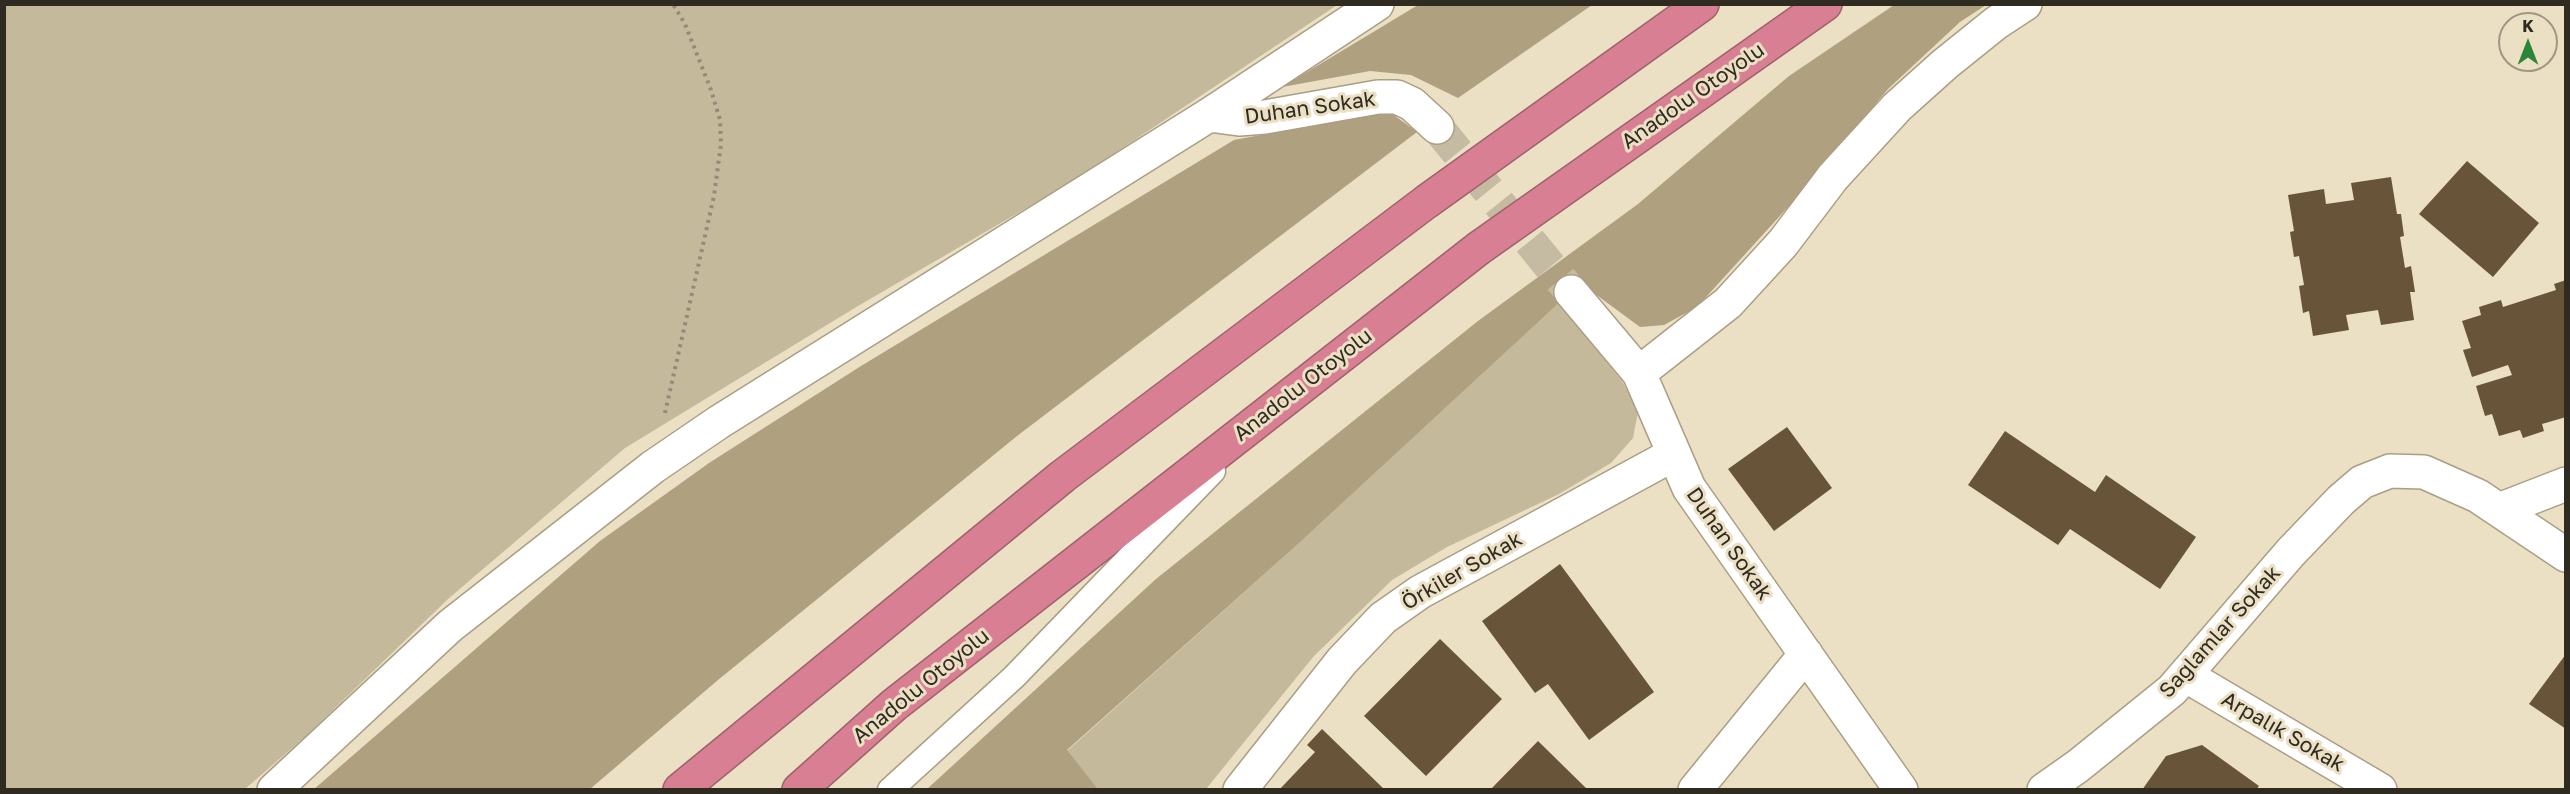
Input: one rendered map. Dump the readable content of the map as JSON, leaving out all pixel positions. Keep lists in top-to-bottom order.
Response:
{
  "streets": {
    "highway": ["Anadolu Otoyolu"],
    "street": [
      "Duhan Sokak",
      "Örkiler Sokak",
      "Sağlamlar Sokak",
      "Arpalık Sokak"
    ]
  },
  "crossings": [
    ["Duhan Sokak", "Örkiler Sokak"],
    ["Sağlamlar Sokak", "Arpalık Sokak"]
  ],
  "north": "top"
}
